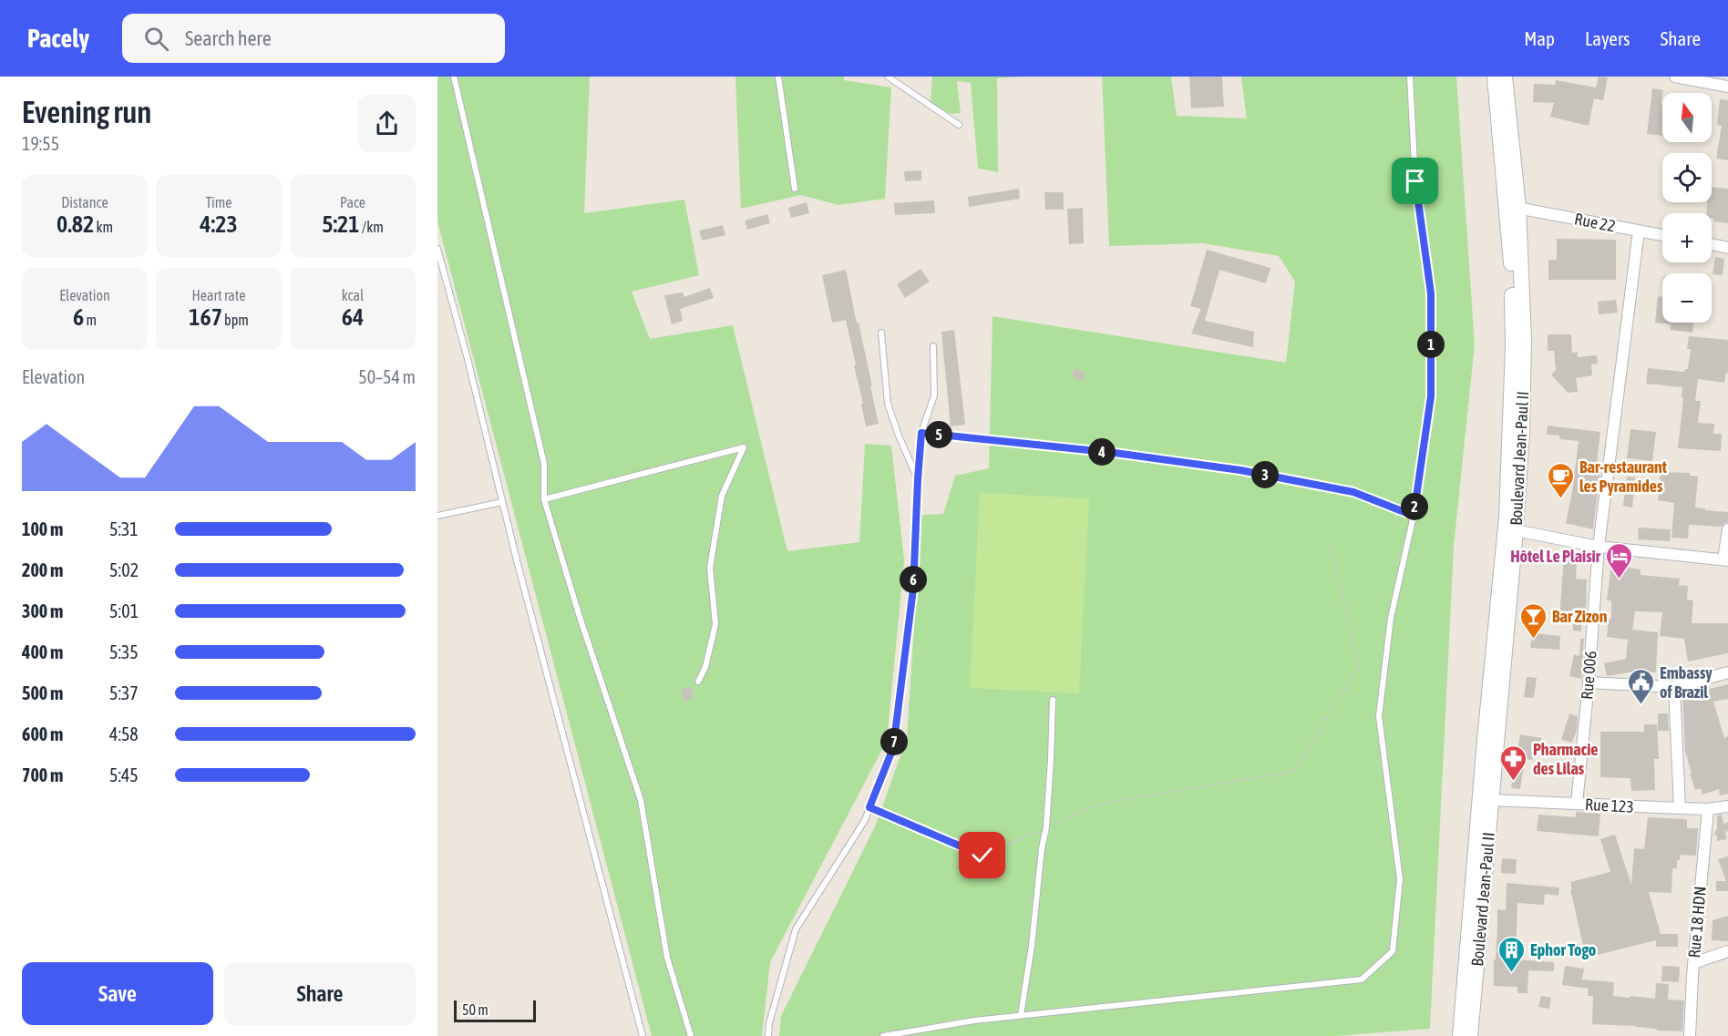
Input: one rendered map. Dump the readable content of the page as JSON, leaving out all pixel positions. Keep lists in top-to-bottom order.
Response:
{
  "streets": {
    "main road": ["Boulevard Jean-Paul II"],
    "street": [
      "Rue 22",
      "Rue 006",
      "Rue 123",
      "Rue 18 HDN"
    ]
  },
  "crossings": [
    ["Rue 22", "Boulevard Jean-Paul II"],
    ["Rue 22", "Rue 006"],
    ["Boulevard Jean-Paul II", "Rue 123"],
    ["Rue 006", "Rue 123"],
    ["Rue 123", "Rue 18 HDN"]
  ],
  "places": {
    "cafe": ["Bar-restaurant les Pyramides"],
    "hotel": ["Hôtel Le Plaisir"],
    "bar": ["Bar Zizon"],
    "public building": ["Embassy of Brazil"],
    "pharmacy": ["Pharmacie des Lilas"],
    "building": ["Ephor Togo"]
  },
  "scale_bar": "50 m",
  "north": "top",
  "page": {
    "header": "Pacely",
    "search": "Search here",
    "nav": ["Map", "Layers", "Share"],
    "heading": ["Evening run", "19:55"],
    "map_buttons": ["+", "−"],
    "stats": [
      ["Distance", "0.82 km"],
      ["Time", "4:23"],
      ["Pace", "5:21 /km"],
      ["Elevation", "6 m"],
      ["Heart rate", "167 bpm"],
      ["kcal", "64"]
    ],
    "pins": [
      "1",
      "5",
      "4",
      "3",
      "2",
      "6",
      "7"
    ],
    "chart": ["Elevation", "50–54 m"],
    "list": [
      {
        "name": "100 m",
        "note": "5:31"
      },
      {
        "name": "200 m",
        "note": "5:02"
      },
      {
        "name": "300 m",
        "note": "5:01"
      },
      {
        "name": "400 m",
        "note": "5:35"
      },
      {
        "name": "500 m",
        "note": "5:37"
      },
      {
        "name": "600 m",
        "note": "4:58"
      },
      {
        "name": "700 m",
        "note": "5:45"
      }
    ],
    "buttons": ["Save", "Share"],
    "scale": "50 m"
  }
}
